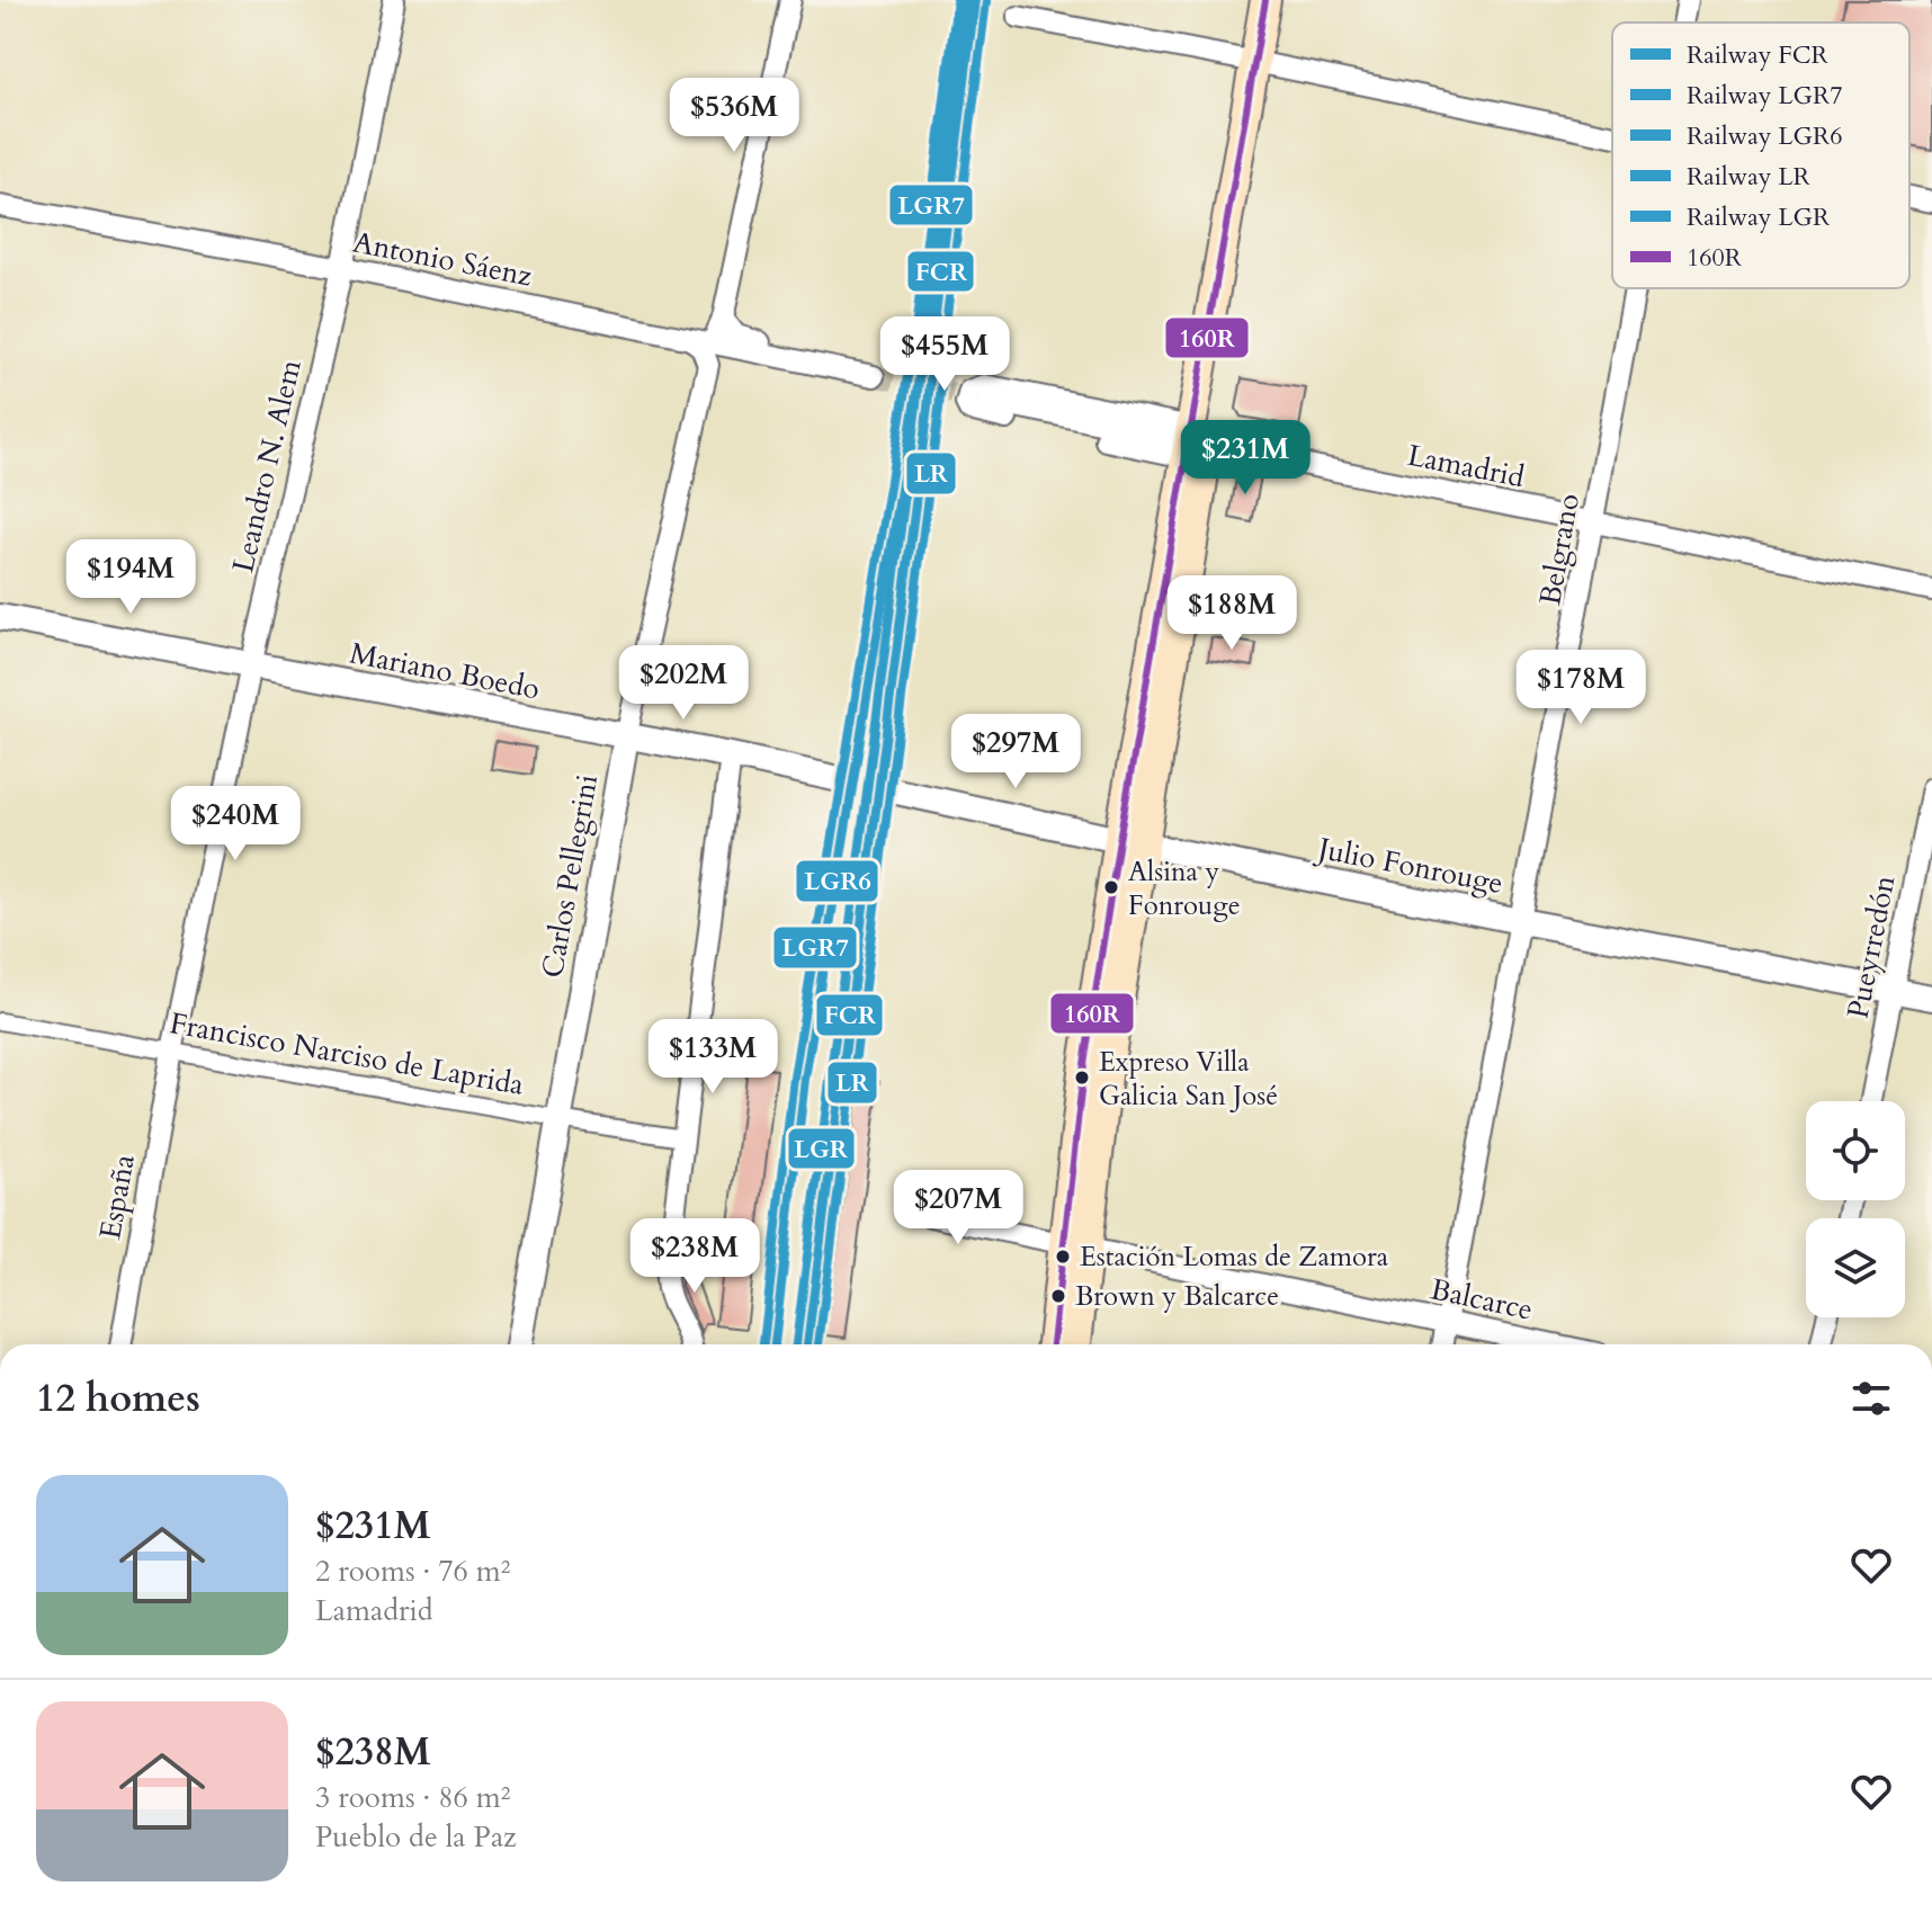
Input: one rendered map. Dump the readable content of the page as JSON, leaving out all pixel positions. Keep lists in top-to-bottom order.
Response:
{
  "streets": {
    "street": [
      "Antonio Sáenz",
      "Leandro N. Alem",
      "Lamadrid",
      "Belgrano",
      "Mariano Boedo",
      "Julio Fonrouge",
      "Carlos Pellegrini",
      "Pueyrredón",
      "Francisco Narciso de Laprida",
      "España",
      "Balcarce"
    ]
  },
  "crossings": [
    ["Antonio Sáenz", "Leandro N. Alem"],
    ["Leandro N. Alem", "Mariano Boedo"],
    ["Leandro N. Alem", "Francisco Narciso de Laprida"],
    ["Leandro N. Alem", "España"],
    ["Lamadrid", "Belgrano"],
    ["Belgrano", "Julio Fonrouge"],
    ["Belgrano", "Balcarce"],
    ["Mariano Boedo", "Julio Fonrouge"],
    ["Mariano Boedo", "Carlos Pellegrini"],
    ["Julio Fonrouge", "Pueyrredón"],
    ["Carlos Pellegrini", "Francisco Narciso de Laprida"],
    ["Francisco Narciso de Laprida", "España"]
  ],
  "places": [
    "Alsina y Fonrouge",
    "Expreso Villa Galicia San José",
    "Estación Lomas de Zamora",
    "Brown y Balcarce"
  ],
  "lines": [
    "rail line FCR",
    "rail line LGR7",
    "rail line LGR",
    "transit line 160R",
    "rail line LGR6",
    "rail line LR"
  ],
  "legend": [
    "Railway FCR",
    "Railway LGR7",
    "Railway LGR6",
    "Railway LR",
    "Railway LGR",
    "160R"
  ],
  "page": {
    "price": [
      "$536M",
      "$455M",
      "$231M",
      "$194M",
      "$188M",
      "$202M",
      "$178M",
      "$297M",
      "$240M",
      "$133M",
      "$207M",
      "$238M"
    ],
    "heading": "12 homes",
    "list": [
      {
        "name": "$231M",
        "note": "2 rooms · 76 m² · Lamadrid"
      },
      {
        "name": "$238M",
        "note": "3 rooms · 86 m² · Pueblo de la Paz"
      }
    ]
  }
}
